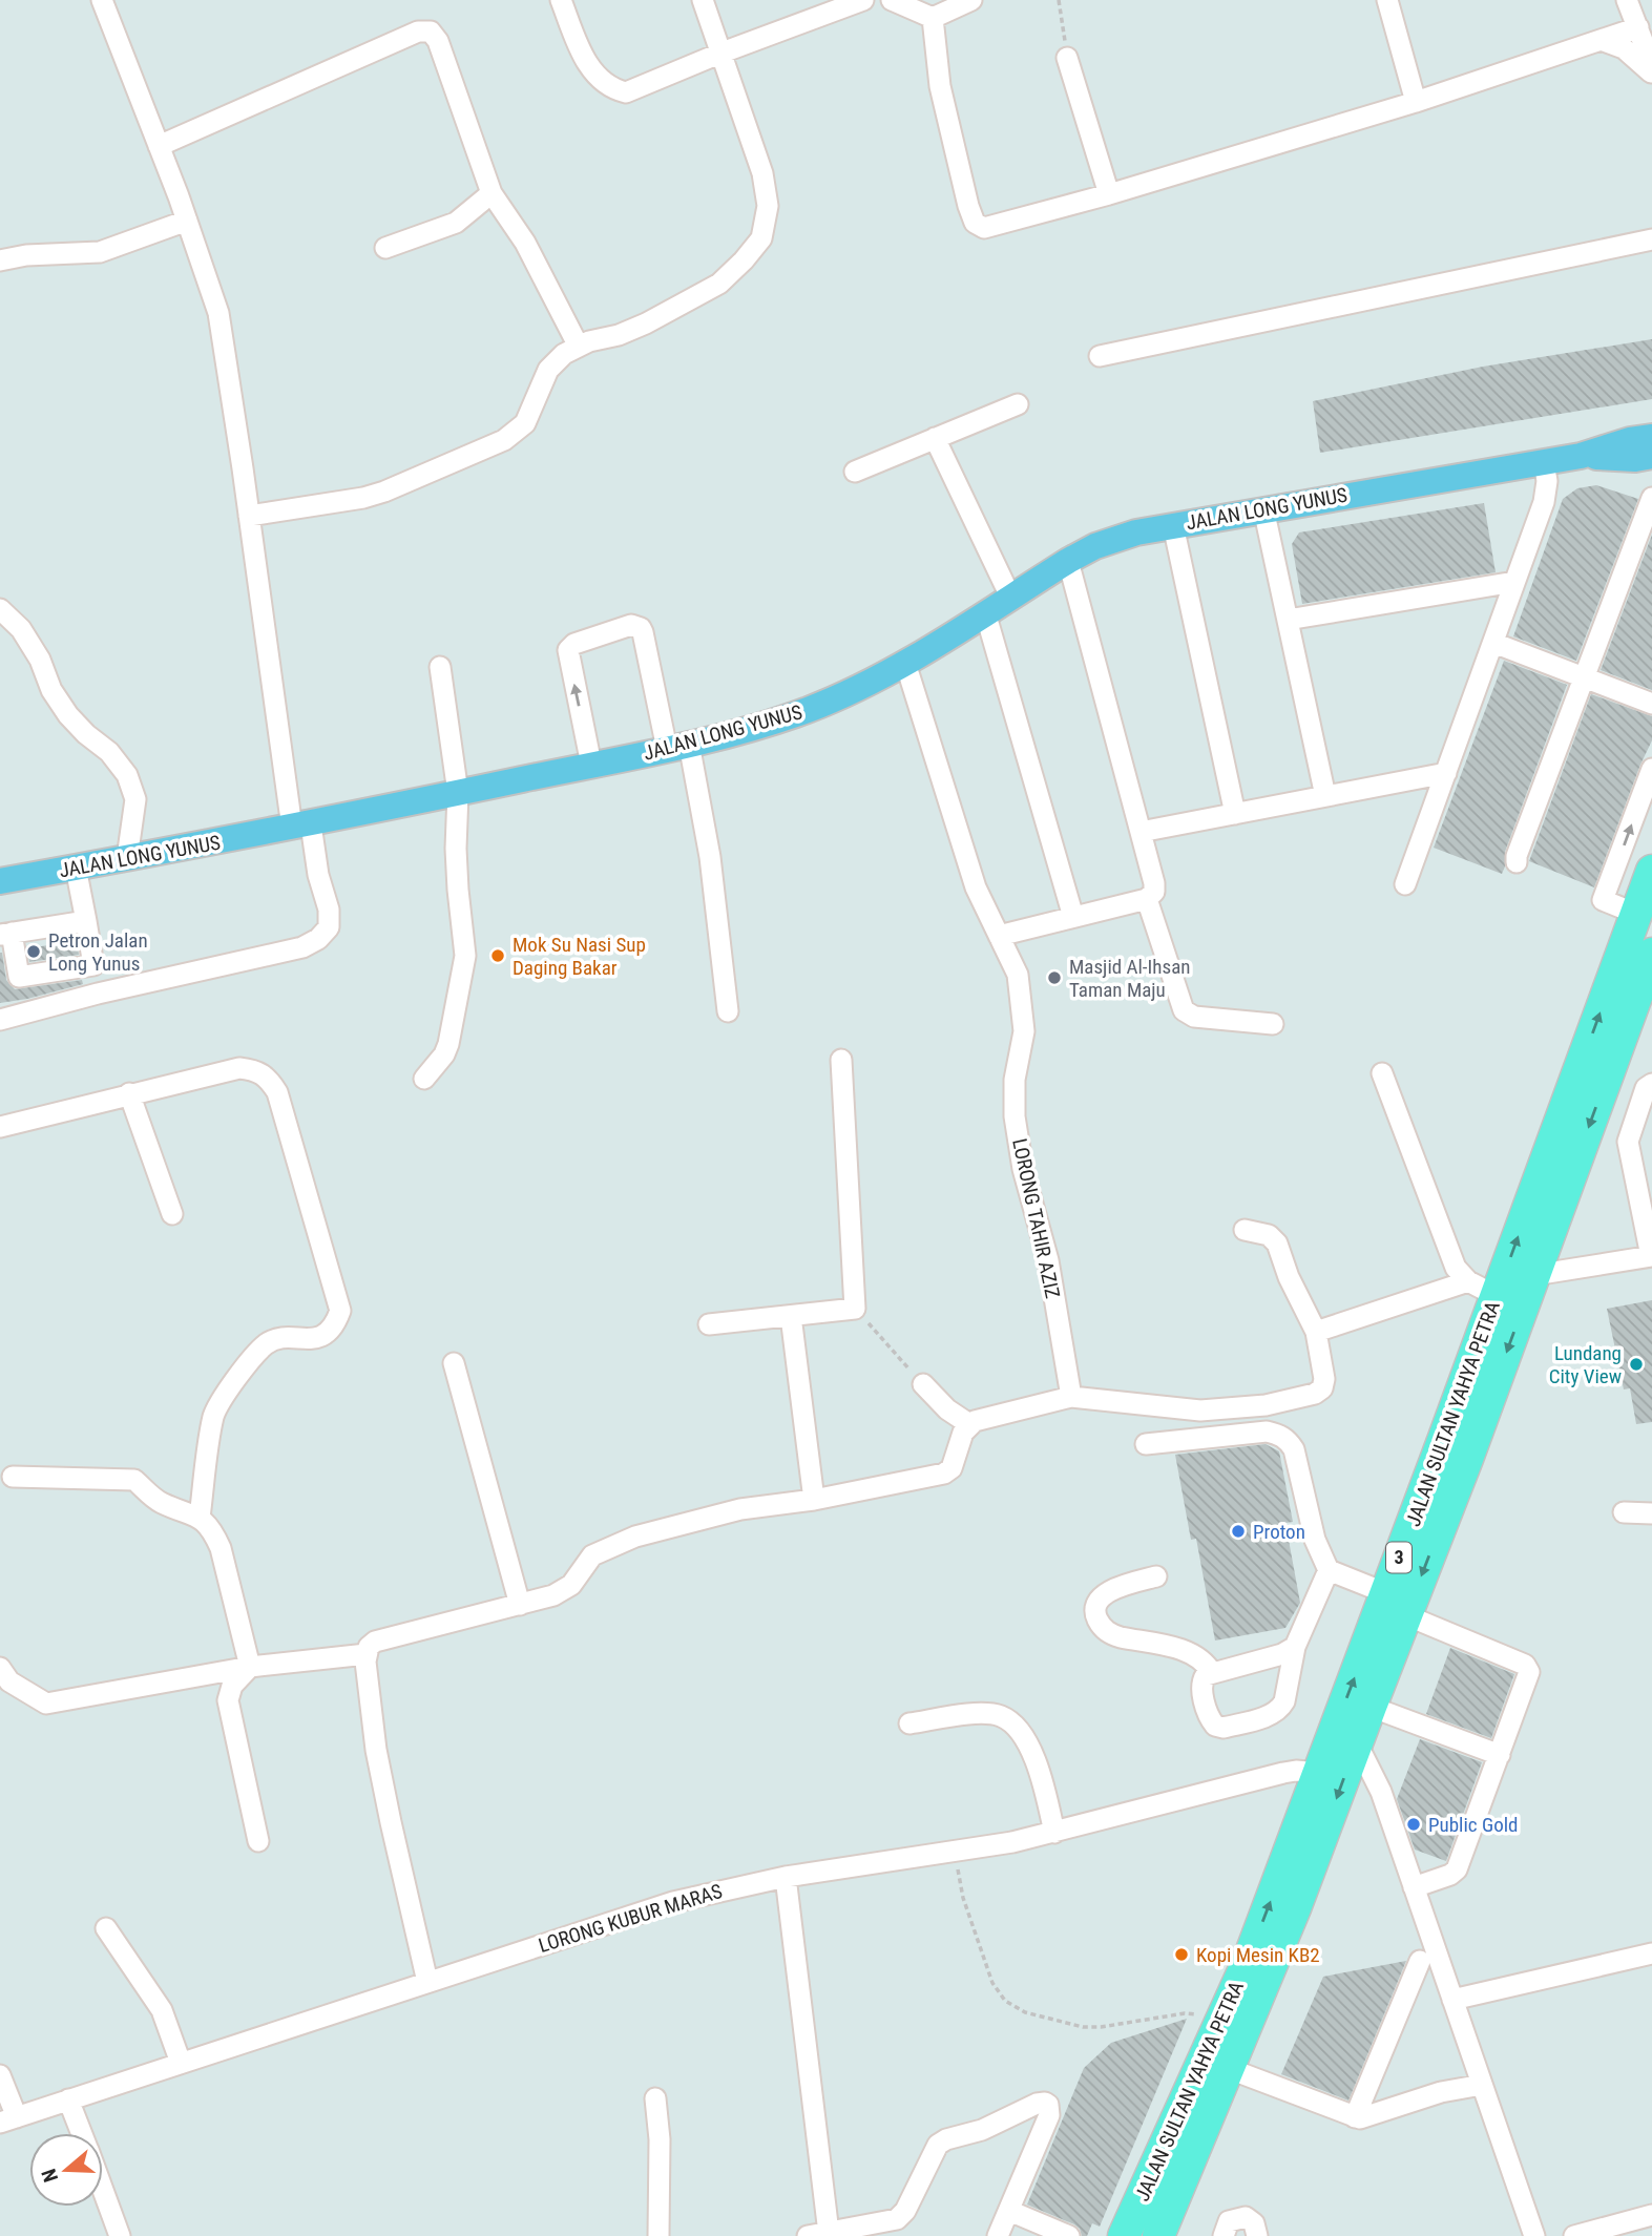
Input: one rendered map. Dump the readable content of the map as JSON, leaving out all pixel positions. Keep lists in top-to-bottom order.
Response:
{
  "streets": {
    "highway": ["JALAN SULTAN YAHYA PETRA", "3"],
    "main road": ["JALAN LONG YUNUS"],
    "street": ["LORONG TAHIR AZIZ", "LORONG KUBUR MARAS"]
  },
  "crossings": [
    ["JALAN LONG YUNUS", "LORONG TAHIR AZIZ"],
    ["JALAN SULTAN YAHYA PETRA", "LORONG KUBUR MARAS"]
  ],
  "places": [
    "Petron Jalan Long Yunus",
    "Mok Su Nasi Sup Daging Bakar",
    "Masjid Al-Ihsan Taman Maju",
    "Lundang City View",
    "Proton",
    "Public Gold",
    "Kopi Mesin KB2"
  ],
  "north": "left"
}
